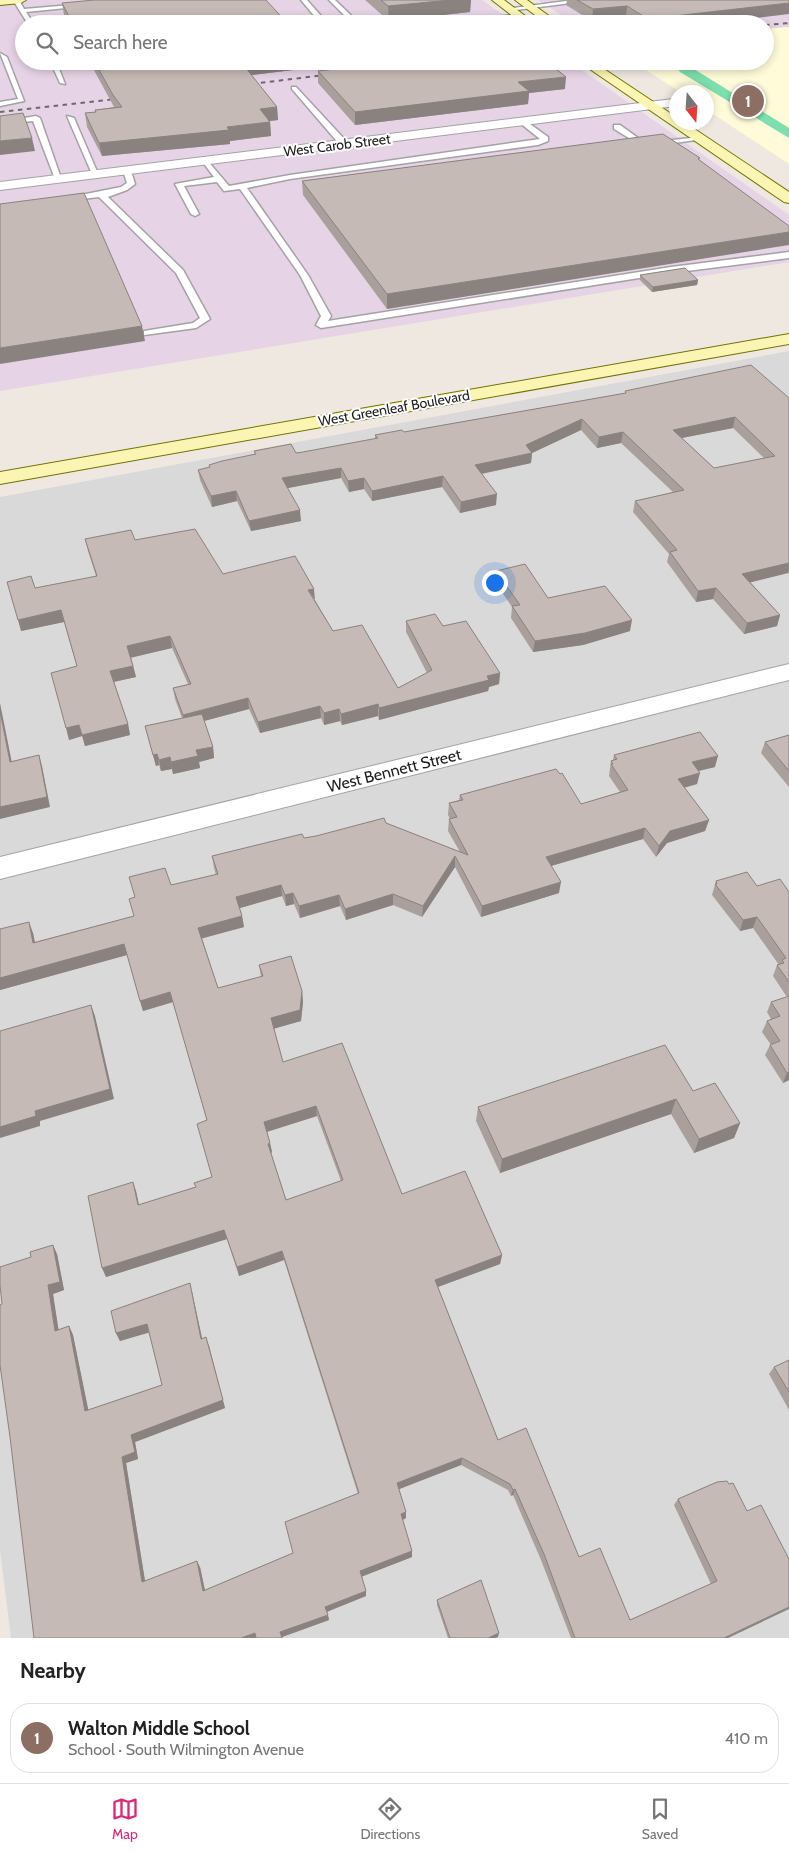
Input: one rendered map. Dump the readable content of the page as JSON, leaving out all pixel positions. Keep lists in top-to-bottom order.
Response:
{
  "streets": {
    "main road": ["West Greenleaf Boulevard"],
    "street": ["West Carob Street", "West Bennett Street"]
  },
  "north": "bottom",
  "page": {
    "search": "Search here",
    "pins": "1",
    "heading": "Nearby",
    "list": [
      {
        "mark": "1",
        "name": "Walton Middle School",
        "note": "School · South Wilmington Avenue",
        "value": "410 m"
      }
    ],
    "nav": ["Map", "Directions", "Saved"]
  }
}
